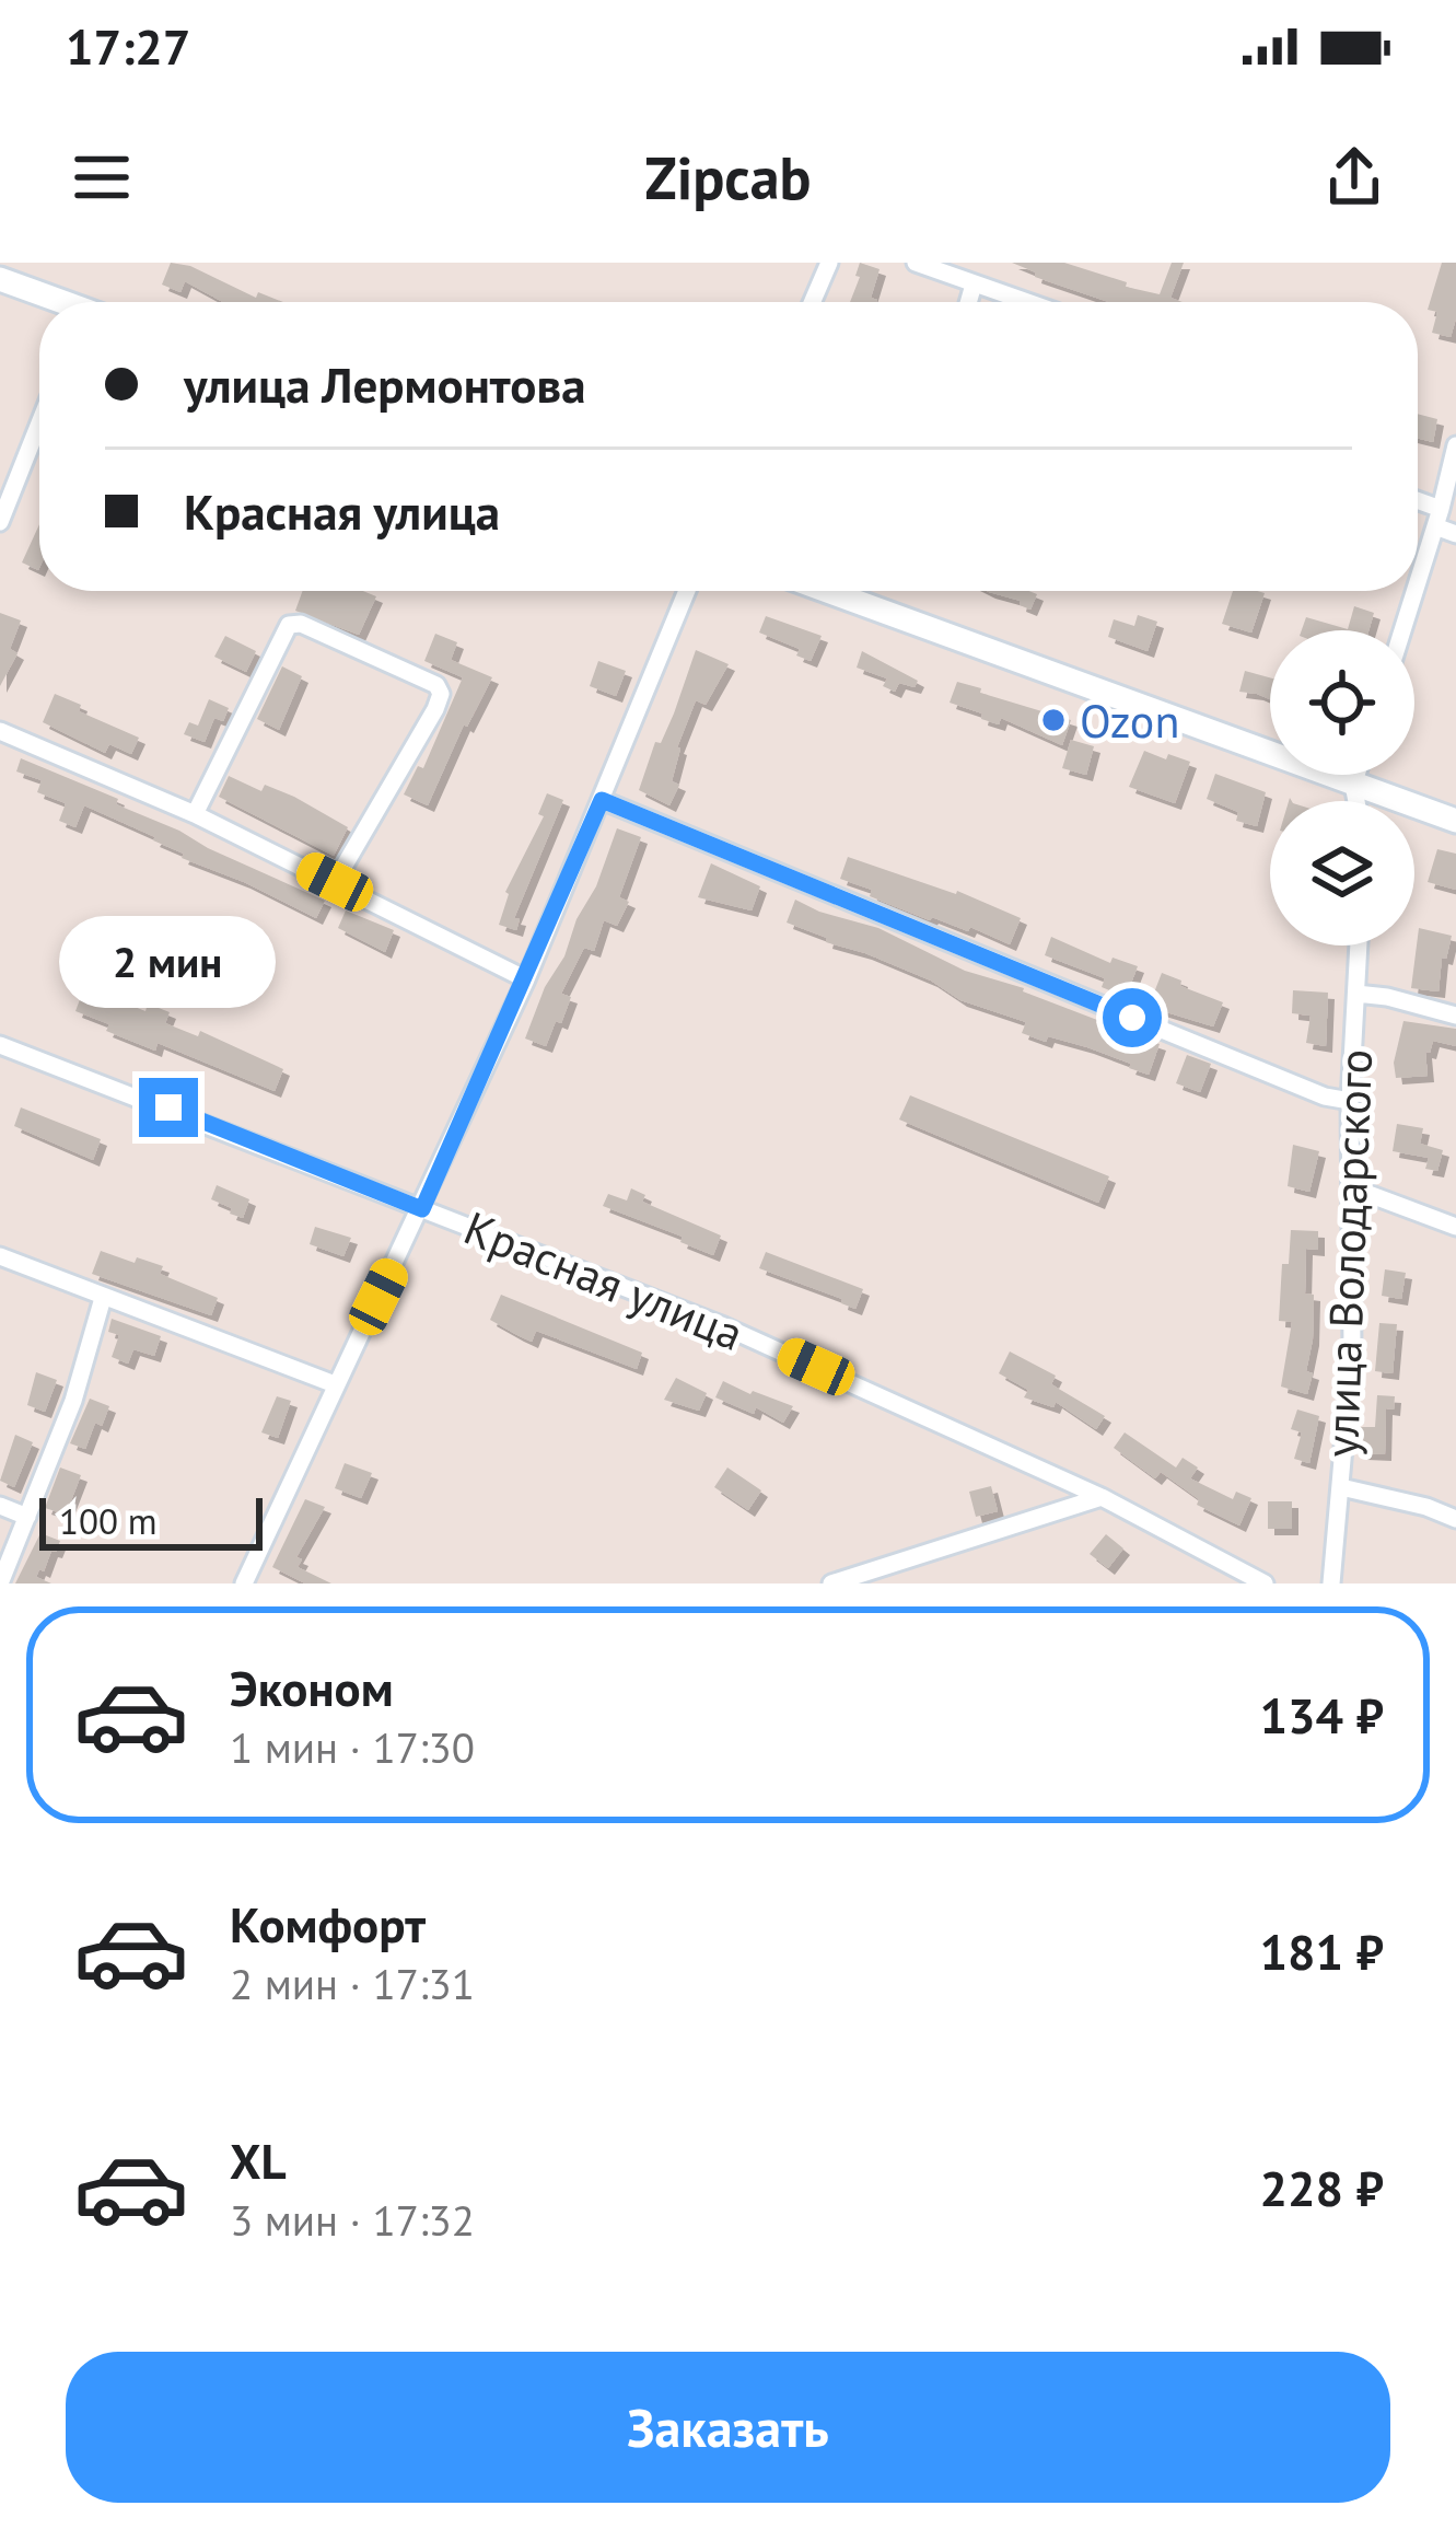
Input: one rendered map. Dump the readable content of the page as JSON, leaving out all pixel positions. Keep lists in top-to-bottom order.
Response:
{
  "streets": {
    "street": ["улица Володарского", "Красная улица"]
  },
  "places": ["Ozon"],
  "scale_bar": "100 m",
  "page": {
    "status": "17:27",
    "header": "Zipcab",
    "banner": ["улица Лермонтова", "Красная улица"],
    "bubble": "2 мин",
    "scale": "100 m",
    "list": [
      {
        "name": "Эконом",
        "note": "1 мин · 17:30",
        "value": "134 ₽"
      },
      {
        "name": "Комфорт",
        "note": "2 мин · 17:31",
        "value": "181 ₽"
      },
      {
        "name": "XL",
        "note": "3 мин · 17:32",
        "value": "228 ₽"
      }
    ],
    "buttons": "Заказать"
  }
}
